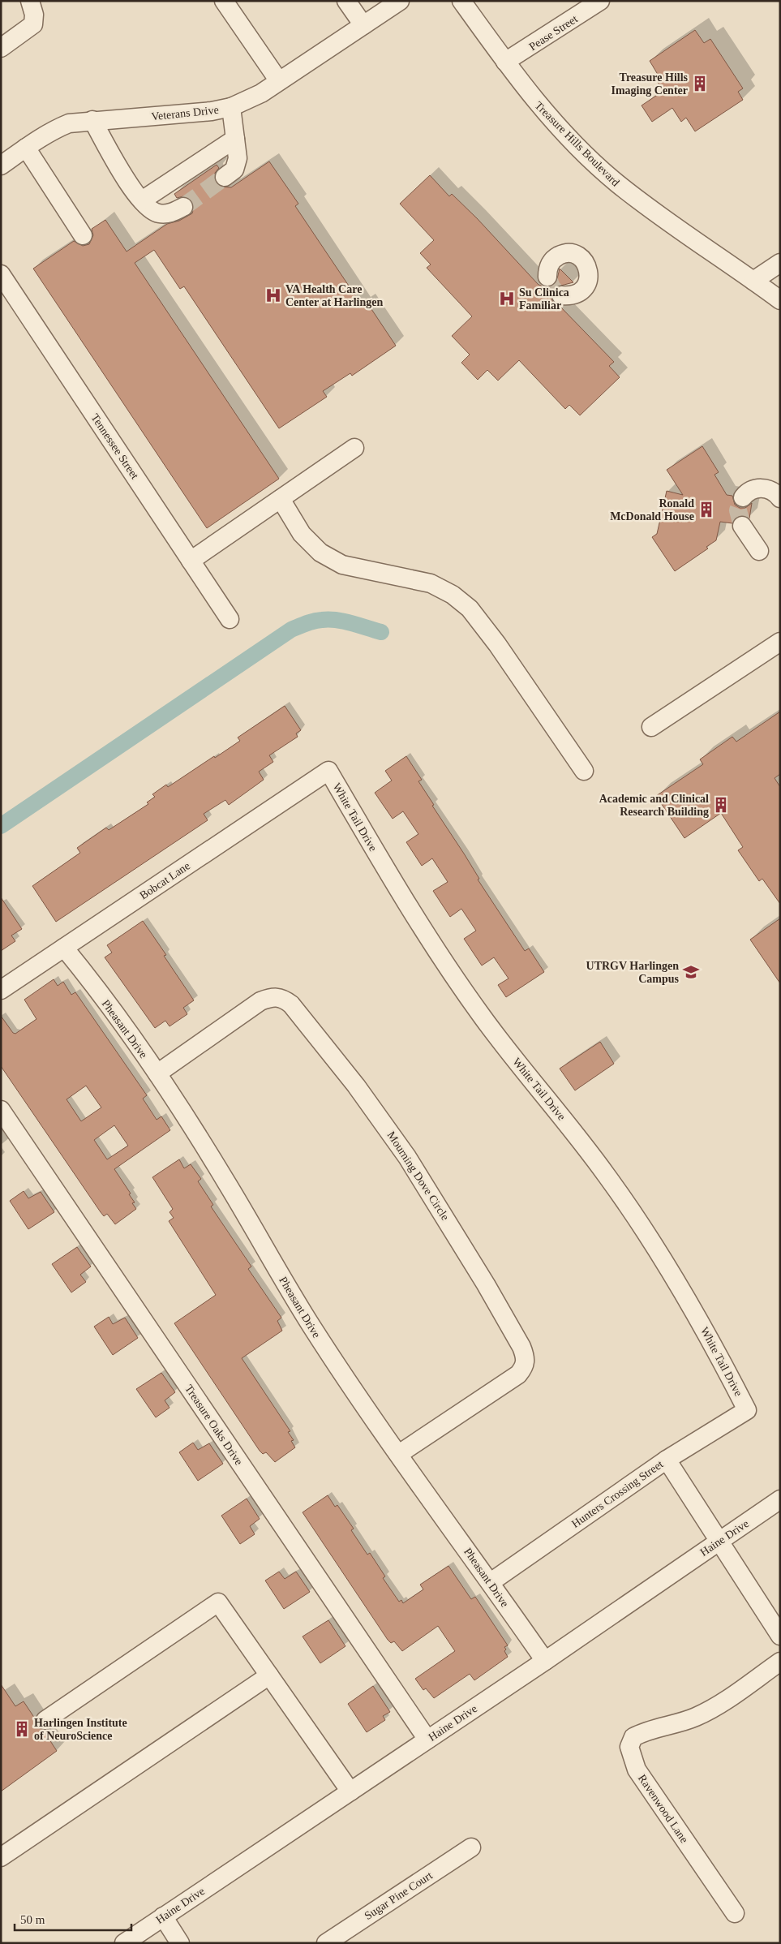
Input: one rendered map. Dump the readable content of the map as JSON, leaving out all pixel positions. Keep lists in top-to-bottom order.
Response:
{
  "streets": {
    "street": [
      "Pease Street",
      "Veterans Drive",
      "Treasure Hills Boulevard",
      "Tennessee Street",
      "White Tail Drive",
      "Bobcat Lane",
      "Pheasant Drive",
      "Mourning Dove Circle",
      "Treasure Oaks Drive",
      "Hunters Crossing Street",
      "Haine Drive",
      "Ravenwood Lane",
      "Sugar Pine Court"
    ]
  },
  "crossings": [
    ["Pease Street", "Treasure Hills Boulevard"],
    ["White Tail Drive", "Bobcat Lane"],
    ["White Tail Drive", "Hunters Crossing Street"],
    ["Bobcat Lane", "Pheasant Drive"],
    ["Pheasant Drive", "Mourning Dove Circle"],
    ["Pheasant Drive", "Hunters Crossing Street"],
    ["Pheasant Drive", "Haine Drive"],
    ["Treasure Oaks Drive", "Haine Drive"]
  ],
  "places": {
    "building": [
      "Treasure Hills Imaging Center",
      "Ronald McDonald House",
      "Academic and Clinical Research Building",
      "Harlingen Institute of NeuroScience"
    ],
    "hospital": ["VA Health Care Center at Harlingen", "Su Clinica Familiar"],
    "school or university": ["UTRGV Harlingen Campus"]
  },
  "scale_bar": "50 m"
}
